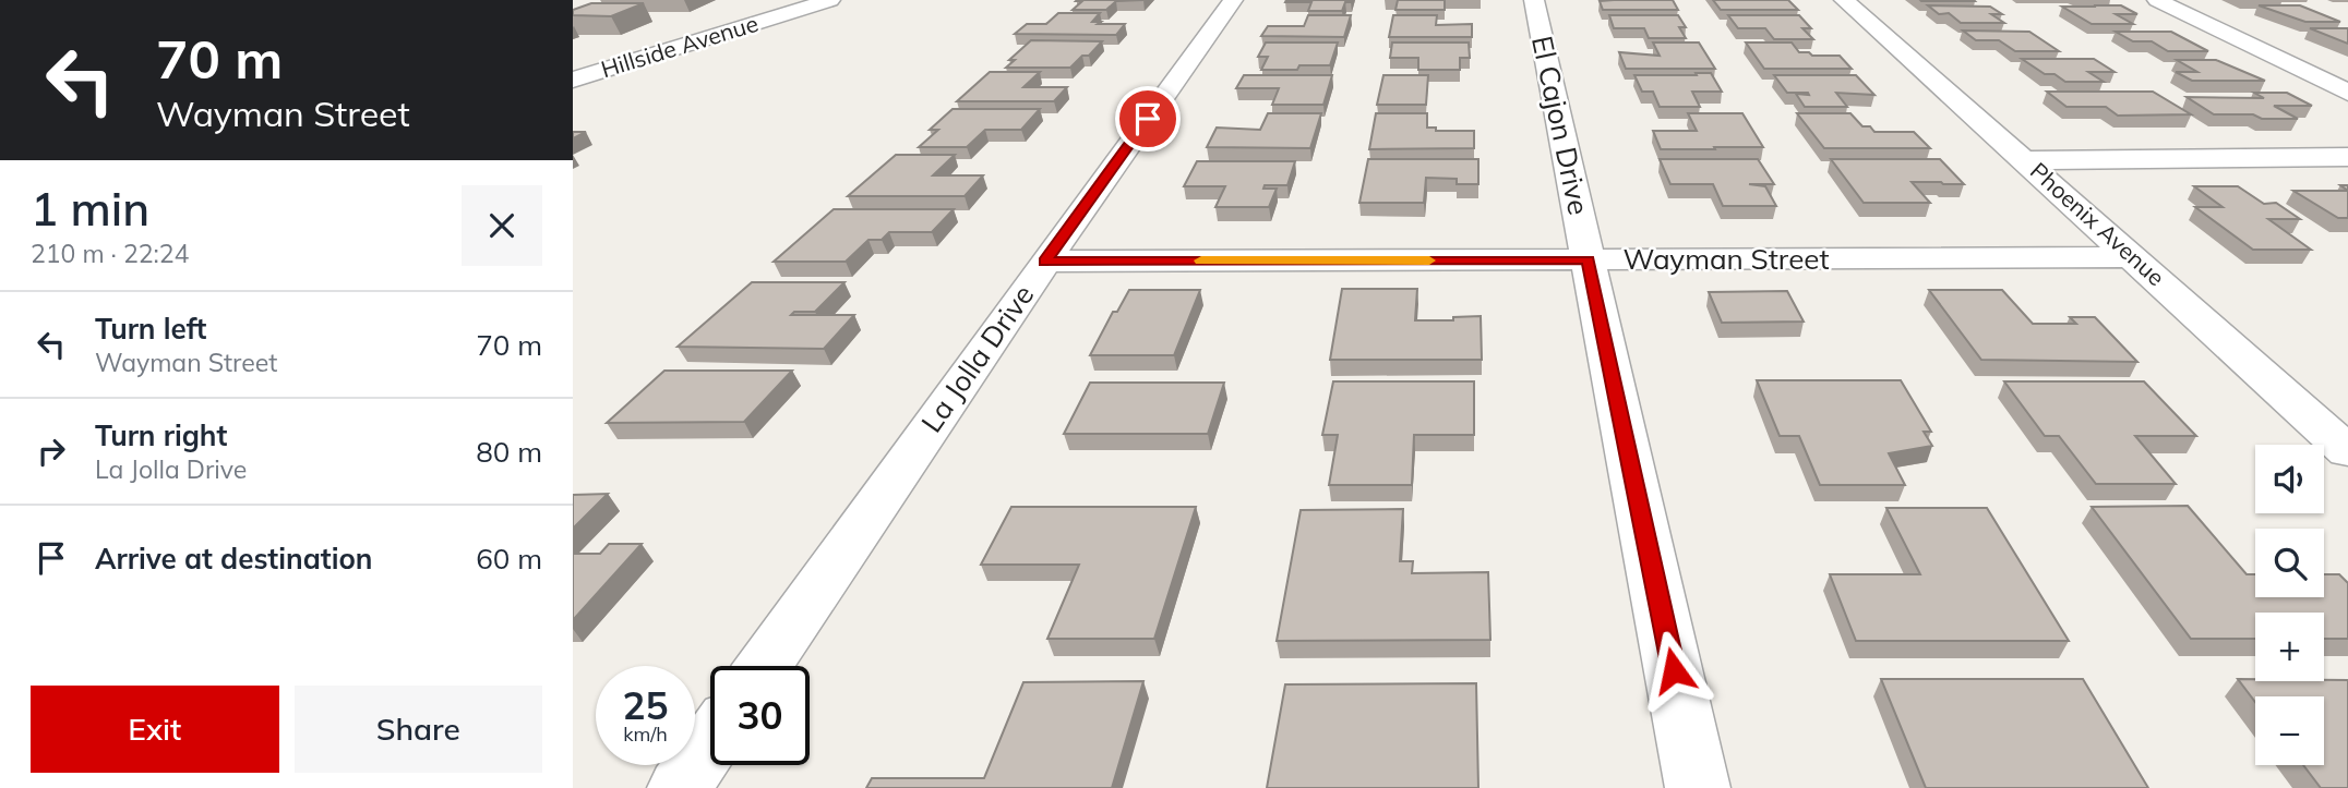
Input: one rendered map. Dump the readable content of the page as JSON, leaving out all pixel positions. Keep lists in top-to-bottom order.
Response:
{
  "streets": {
    "street": [
      "Hillside Avenue",
      "El Cajon Drive",
      "Phoenix Avenue",
      "Wayman Street",
      "La Jolla Drive"
    ]
  },
  "crossings": [
    ["El Cajon Drive", "Wayman Street"],
    ["Phoenix Avenue", "Wayman Street"],
    ["Wayman Street", "La Jolla Drive"]
  ],
  "page": {
    "turn": ["70 m", "Wayman Street"],
    "heading": ["1 min", "210 m · 22:24"],
    "list": [
      {
        "name": "Turn left",
        "note": "Wayman Street",
        "value": "70 m"
      },
      {
        "name": "Turn right",
        "note": "La Jolla Drive",
        "value": "80 m"
      },
      {
        "name": "Arrive at destination",
        "value": "60 m"
      }
    ],
    "map_buttons": ["+", "−"],
    "speed": "25 km/h",
    "limit": "30",
    "buttons": ["Exit", "Share"]
  }
}
